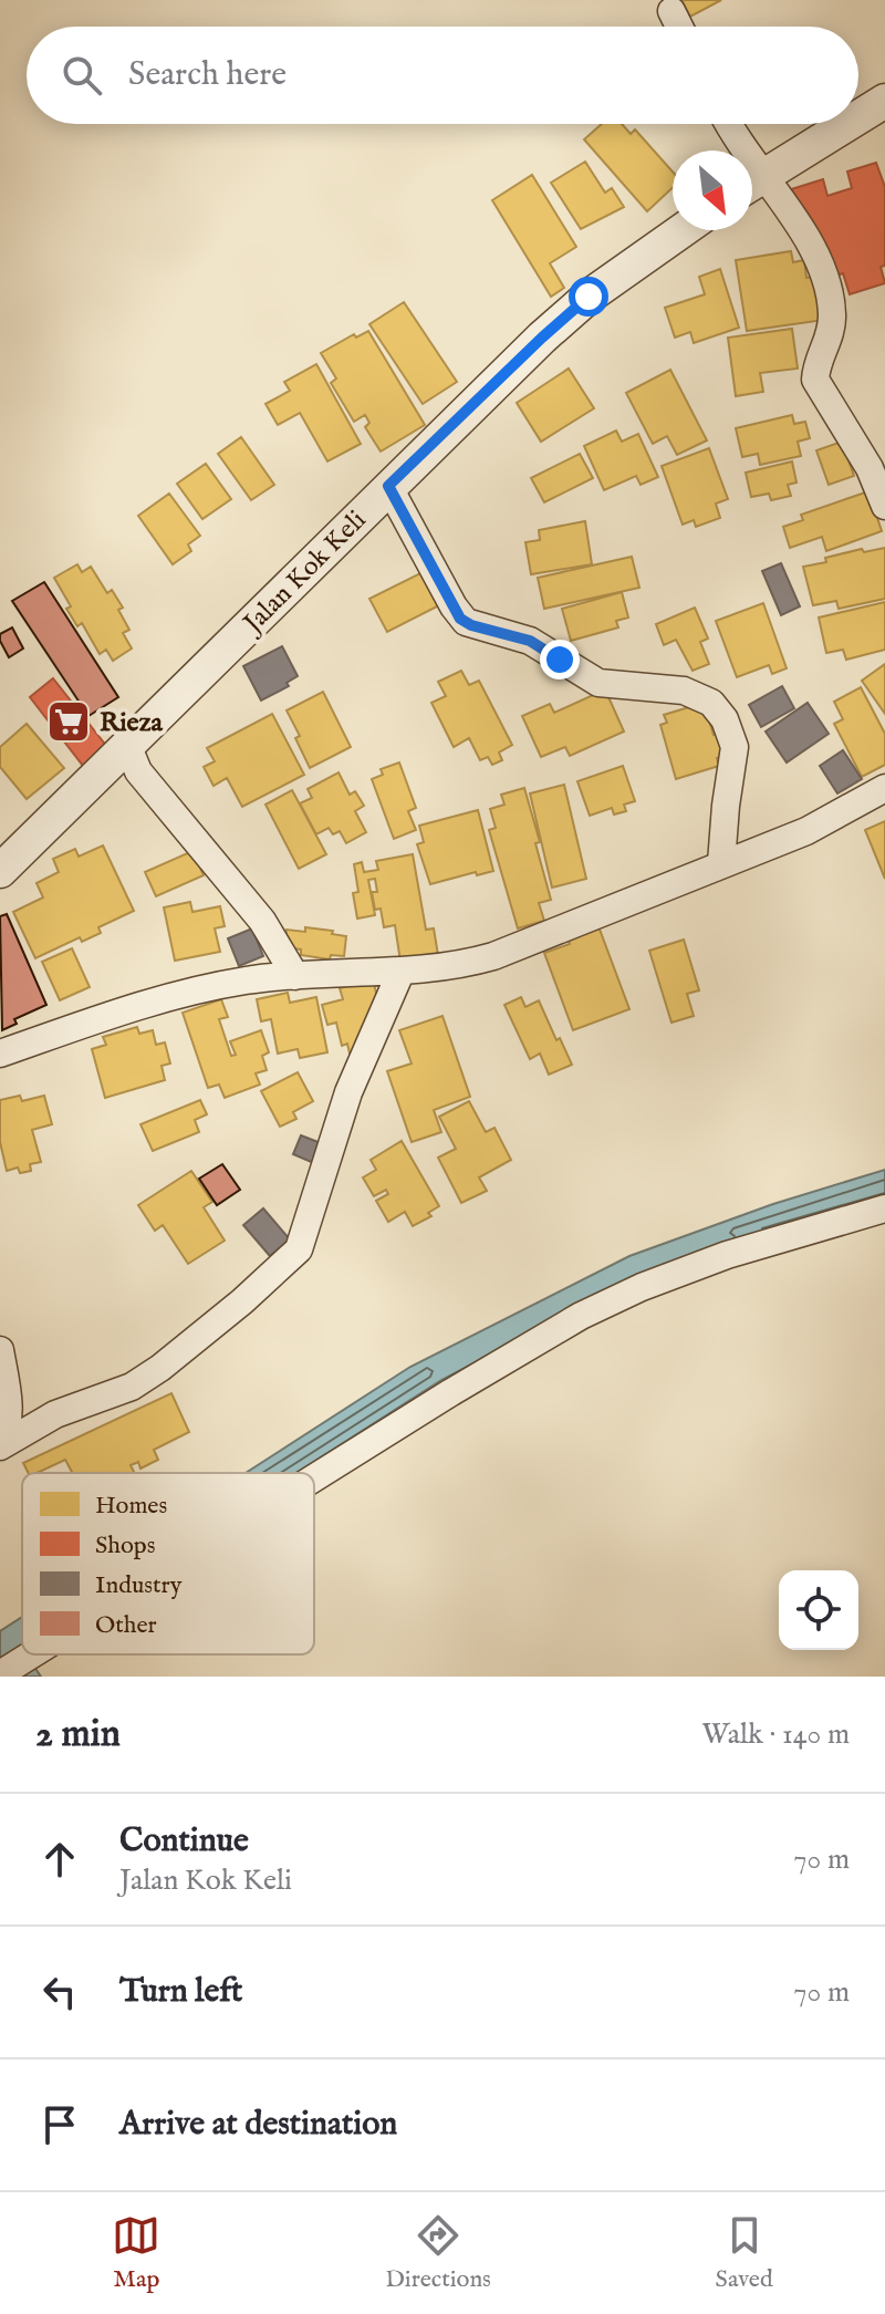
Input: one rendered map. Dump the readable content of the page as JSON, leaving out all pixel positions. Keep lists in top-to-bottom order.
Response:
{
  "streets": {
    "street": ["Jalan Kok Keli"]
  },
  "places": {
    "supermarket": ["Rieza"]
  },
  "legend": [
    "Homes",
    "Shops",
    "Industry",
    "Other"
  ],
  "north": "bottom right",
  "page": {
    "search": "Search here",
    "heading": ["2 min", "Walk · 140 m"],
    "list": [
      ["Continue", "Jalan Kok Keli", "70 m"],
      ["Turn left", "70 m"],
      "Arrive at destination"
    ],
    "nav": ["Map", "Directions", "Saved"]
  }
}
